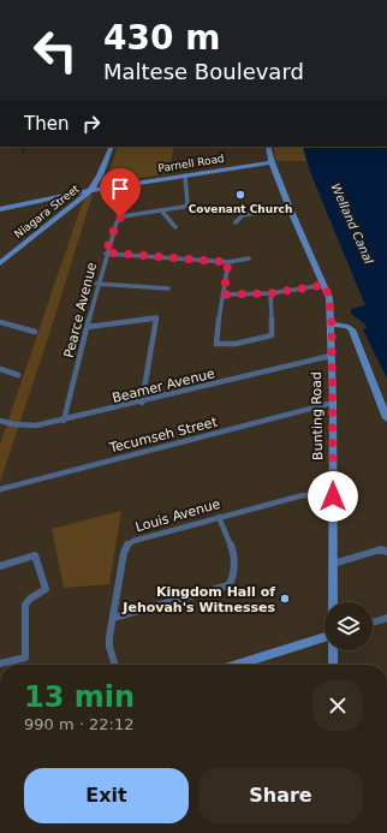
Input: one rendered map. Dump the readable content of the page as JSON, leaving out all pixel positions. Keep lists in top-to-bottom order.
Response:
{
  "streets": {
    "main road": ["Parnell Road", "Niagara Street", "Bunting Road"],
    "street": [
      "Pearce Avenue",
      "Beamer Avenue",
      "Tecumseh Street",
      "Louis Avenue"
    ]
  },
  "crossings": [
    ["Parnell Road", "Niagara Street"],
    ["Parnell Road", "Pearce Avenue"],
    ["Parnell Road", "Bunting Road"],
    ["Pearce Avenue", "Beamer Avenue"],
    ["Beamer Avenue", "Bunting Road"],
    ["Bunting Road", "Tecumseh Street"],
    ["Bunting Road", "Louis Avenue"]
  ],
  "water": ["Welland Canal"],
  "places": ["Covenant Church", "Kingdom Hall of Jehovah's Witnesses"],
  "page": {
    "turn": ["430 m", "Maltese Boulevard"],
    "then": "Then",
    "heading": ["13 min", "990 m · 22:12"],
    "buttons": ["Exit", "Share"]
  }
}
